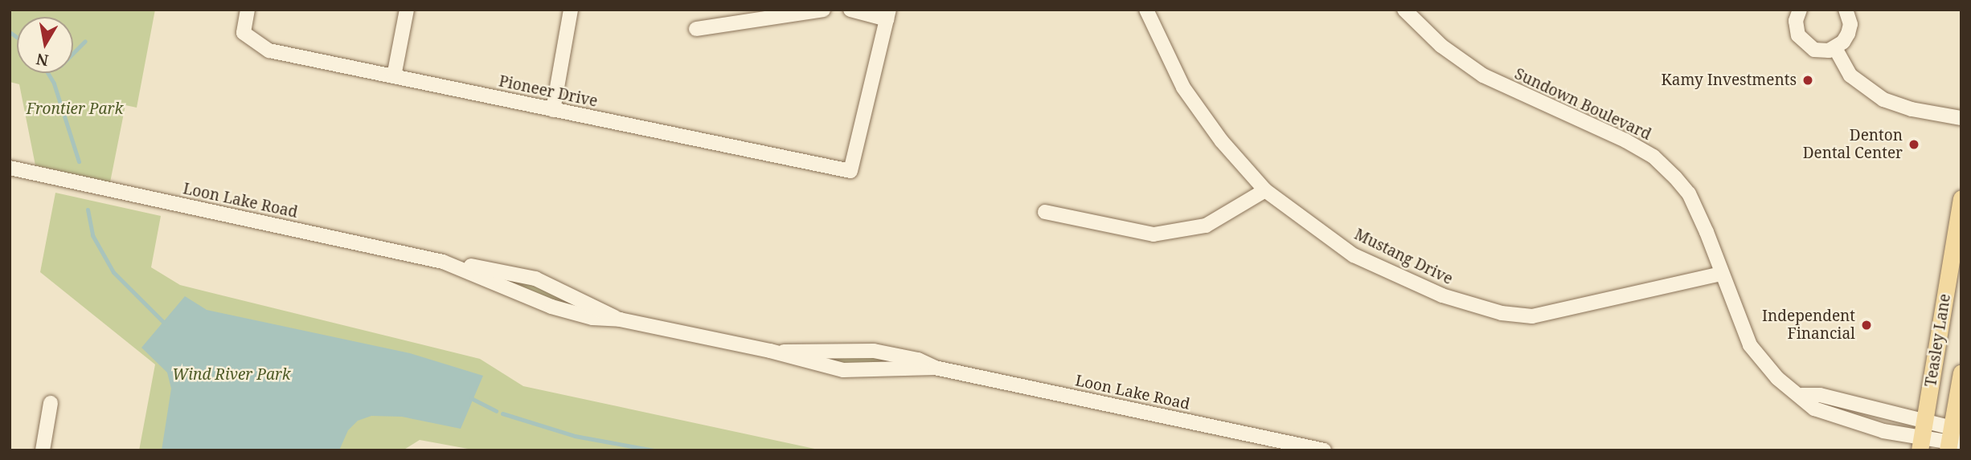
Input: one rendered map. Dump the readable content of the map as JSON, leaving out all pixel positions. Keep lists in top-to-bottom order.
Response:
{
  "streets": {
    "main road": ["Teasley Lane"],
    "street": [
      "Pioneer Drive",
      "Sundown Boulevard",
      "Loon Lake Road",
      "Mustang Drive"
    ]
  },
  "crossings": [
    ["Sundown Boulevard", "Mustang Drive"],
    ["Sundown Boulevard", "Teasley Lane"]
  ],
  "parks": ["Frontier Park", "Wind River Park"],
  "places": ["Kamy Investments", "Denton Dental Center", "Independent Financial"],
  "north": "bottom"
}
